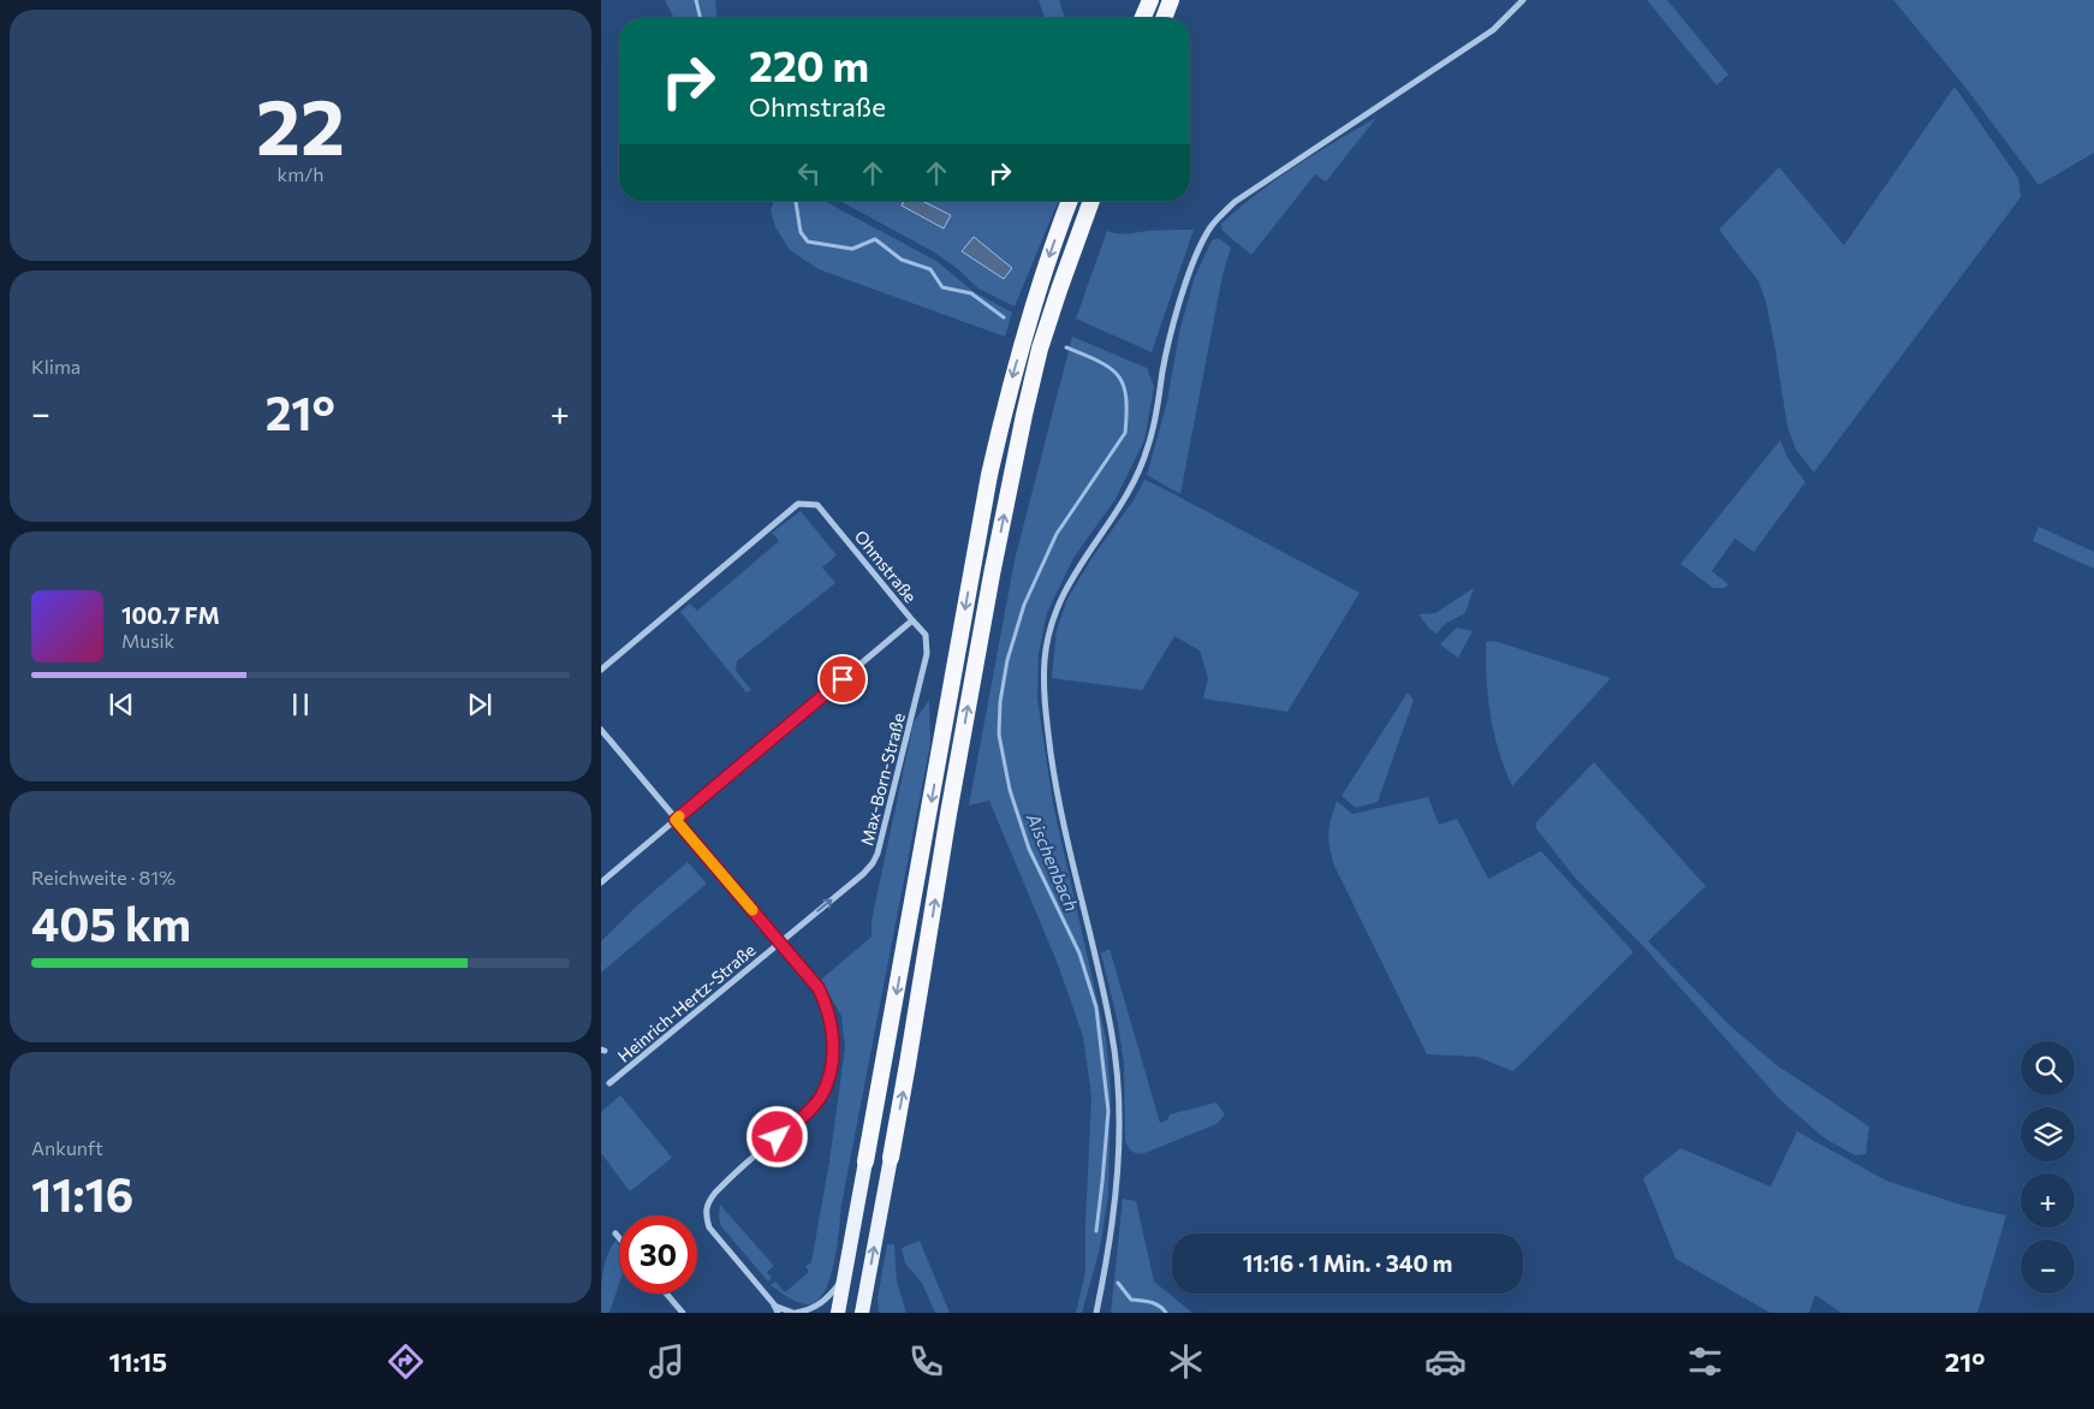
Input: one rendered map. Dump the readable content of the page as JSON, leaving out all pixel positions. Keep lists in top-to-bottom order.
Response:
{
  "streets": {
    "street": ["Ohmstraße", "Max-Born-Straße", "Heinrich-Hertz-Straße"]
  },
  "crossings": [
    ["Ohmstraße", "Max-Born-Straße"],
    ["Max-Born-Straße", "Heinrich-Hertz-Straße"]
  ],
  "one_way": ["Max-Born-Straße"],
  "water": ["Aischenbach"],
  "page": {
    "tile": [
      ["22", "km/h"],
      "Klima",
      ["Reichweite · 81%", "405 km"],
      ["Ankunft", "11:16"]
    ],
    "turn": ["220 m", "Ohmstraße"],
    "heat": ["−", "21°", "+"],
    "song": ["100.7 FM", "Musik"],
    "map_buttons": ["+", "−"],
    "limit": "30",
    "trip": "11:16 · 1 Min. · 340 m",
    "tabs": ["11:15", "21°"]
  }
}
